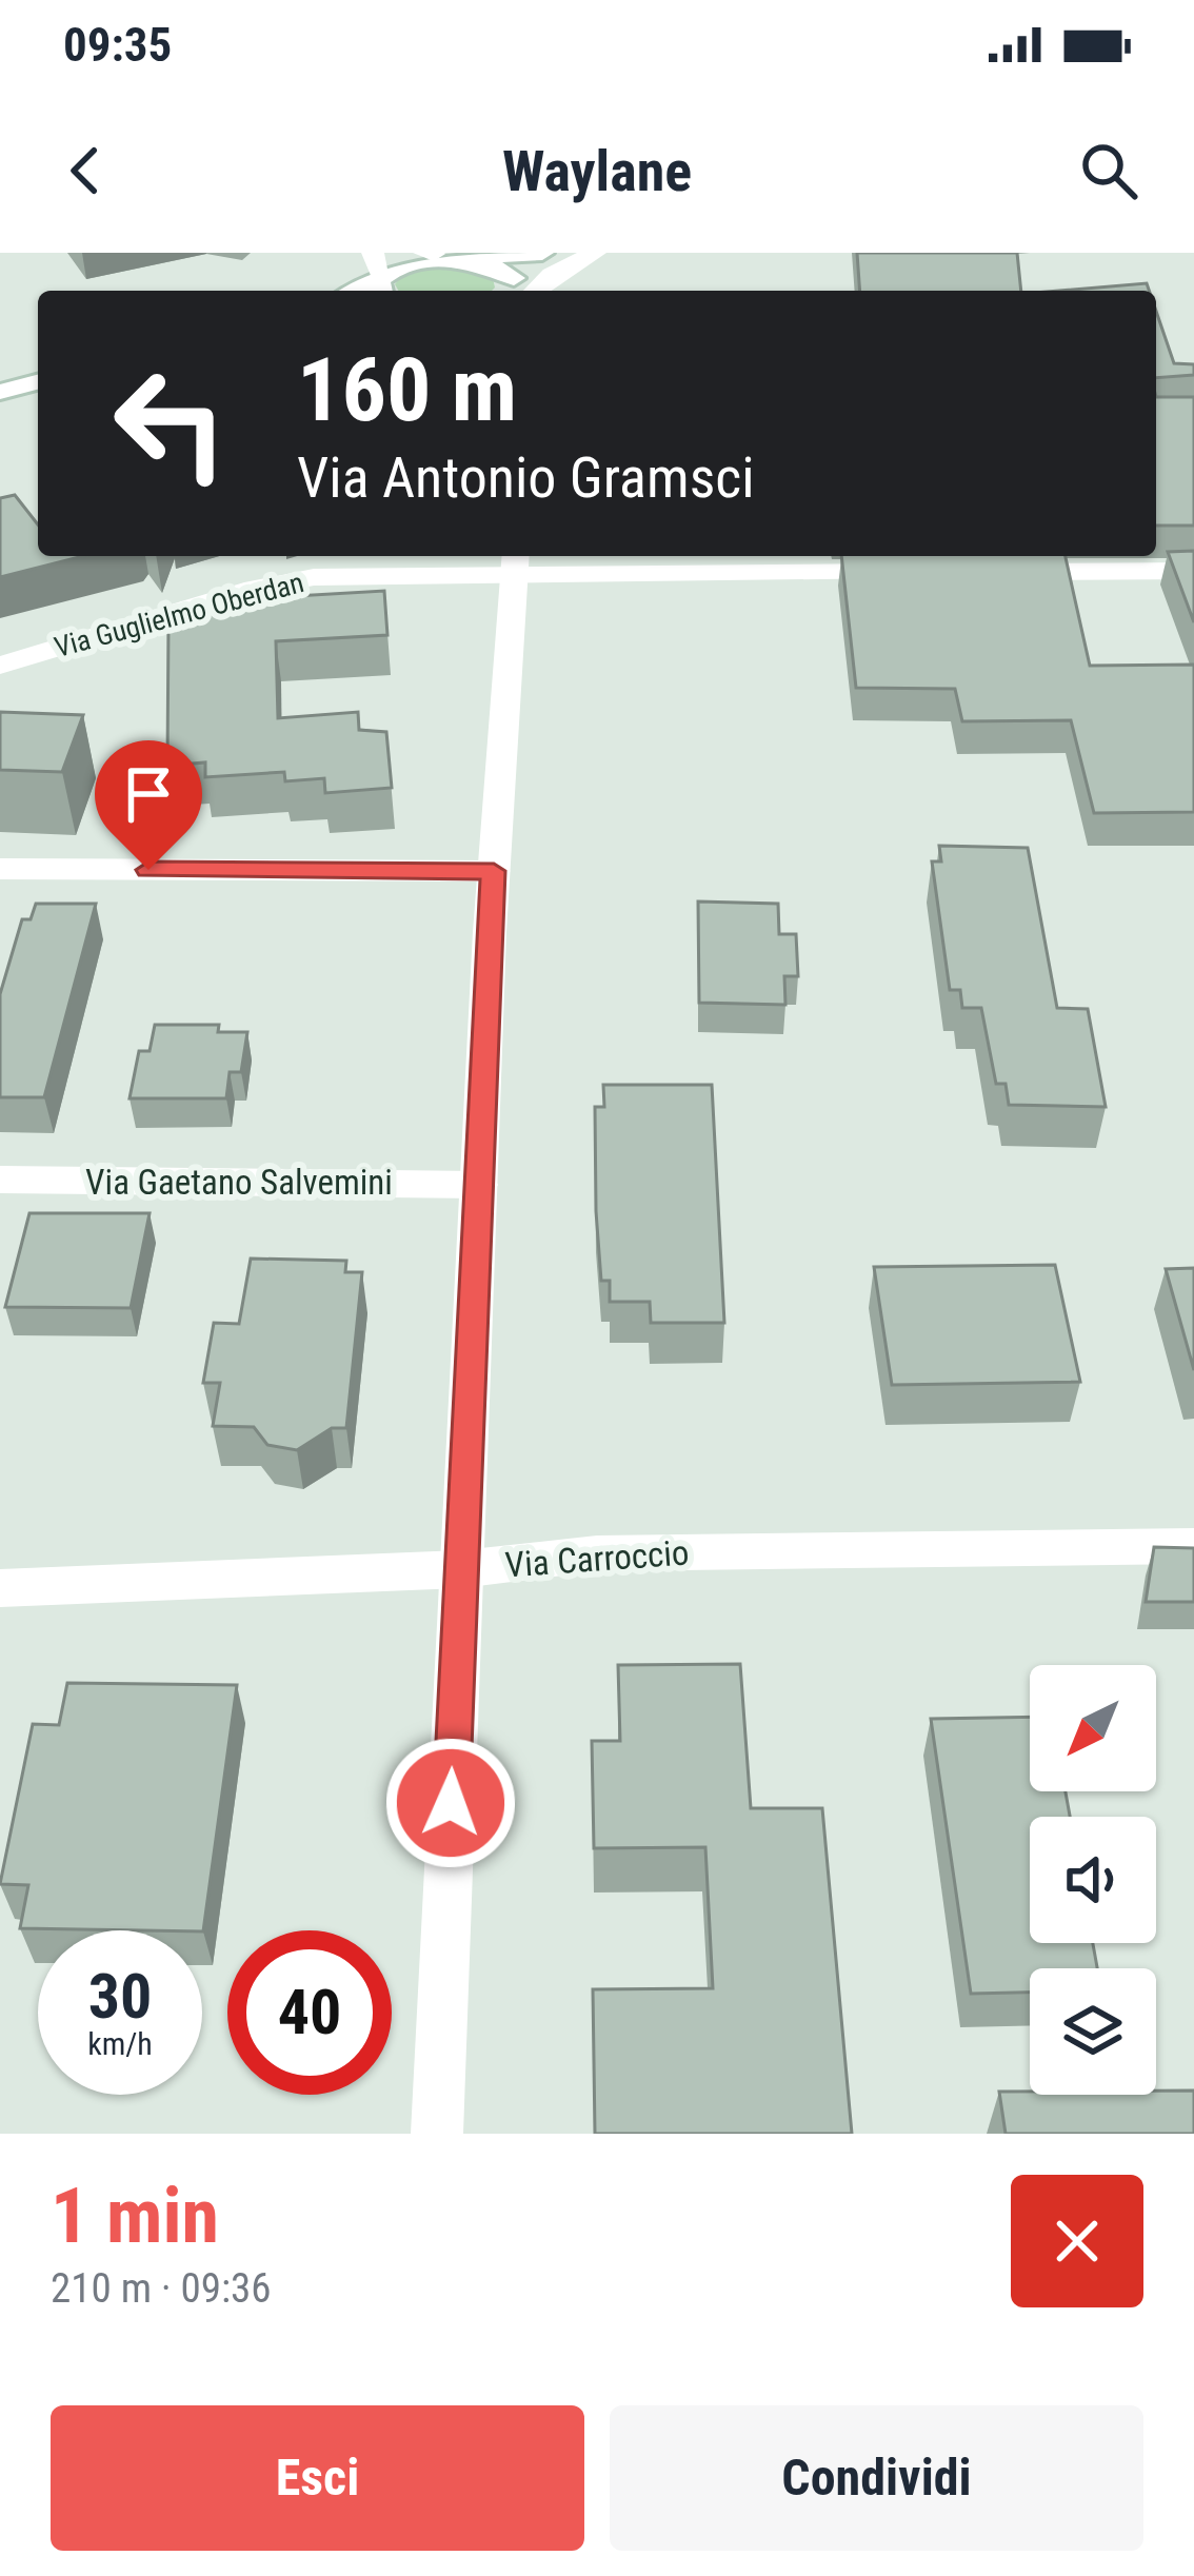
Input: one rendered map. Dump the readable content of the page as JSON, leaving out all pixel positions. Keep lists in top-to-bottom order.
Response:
{
  "streets": {
    "street": ["Via Guglielmo Oberdan", "Via Gaetano Salvemini", "Via Carroccio"]
  },
  "north": "bottom left",
  "page": {
    "status": "09:35",
    "header": "Waylane",
    "turn": ["160 m", "Via Antonio Gramsci"],
    "speed": "30 km/h",
    "limit": "40",
    "heading": ["1 min", "210 m · 09:36"],
    "buttons": ["Esci", "Condividi"]
  }
}
